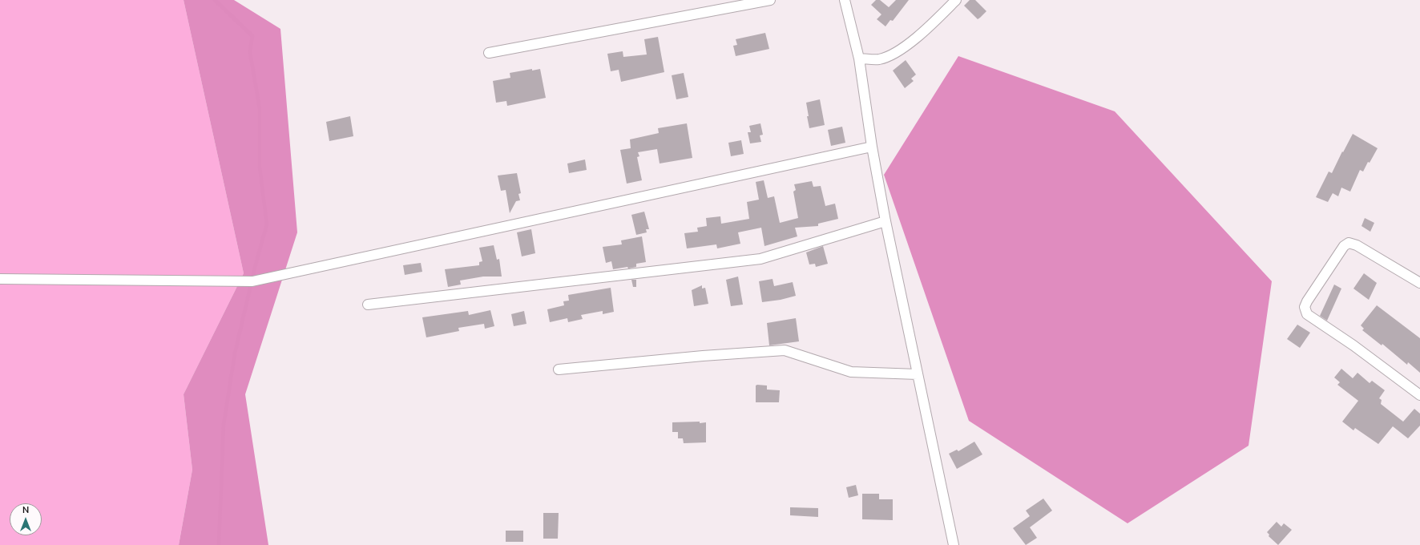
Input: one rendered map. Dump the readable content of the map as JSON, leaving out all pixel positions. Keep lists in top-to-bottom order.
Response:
{
  "north": "top"
}
